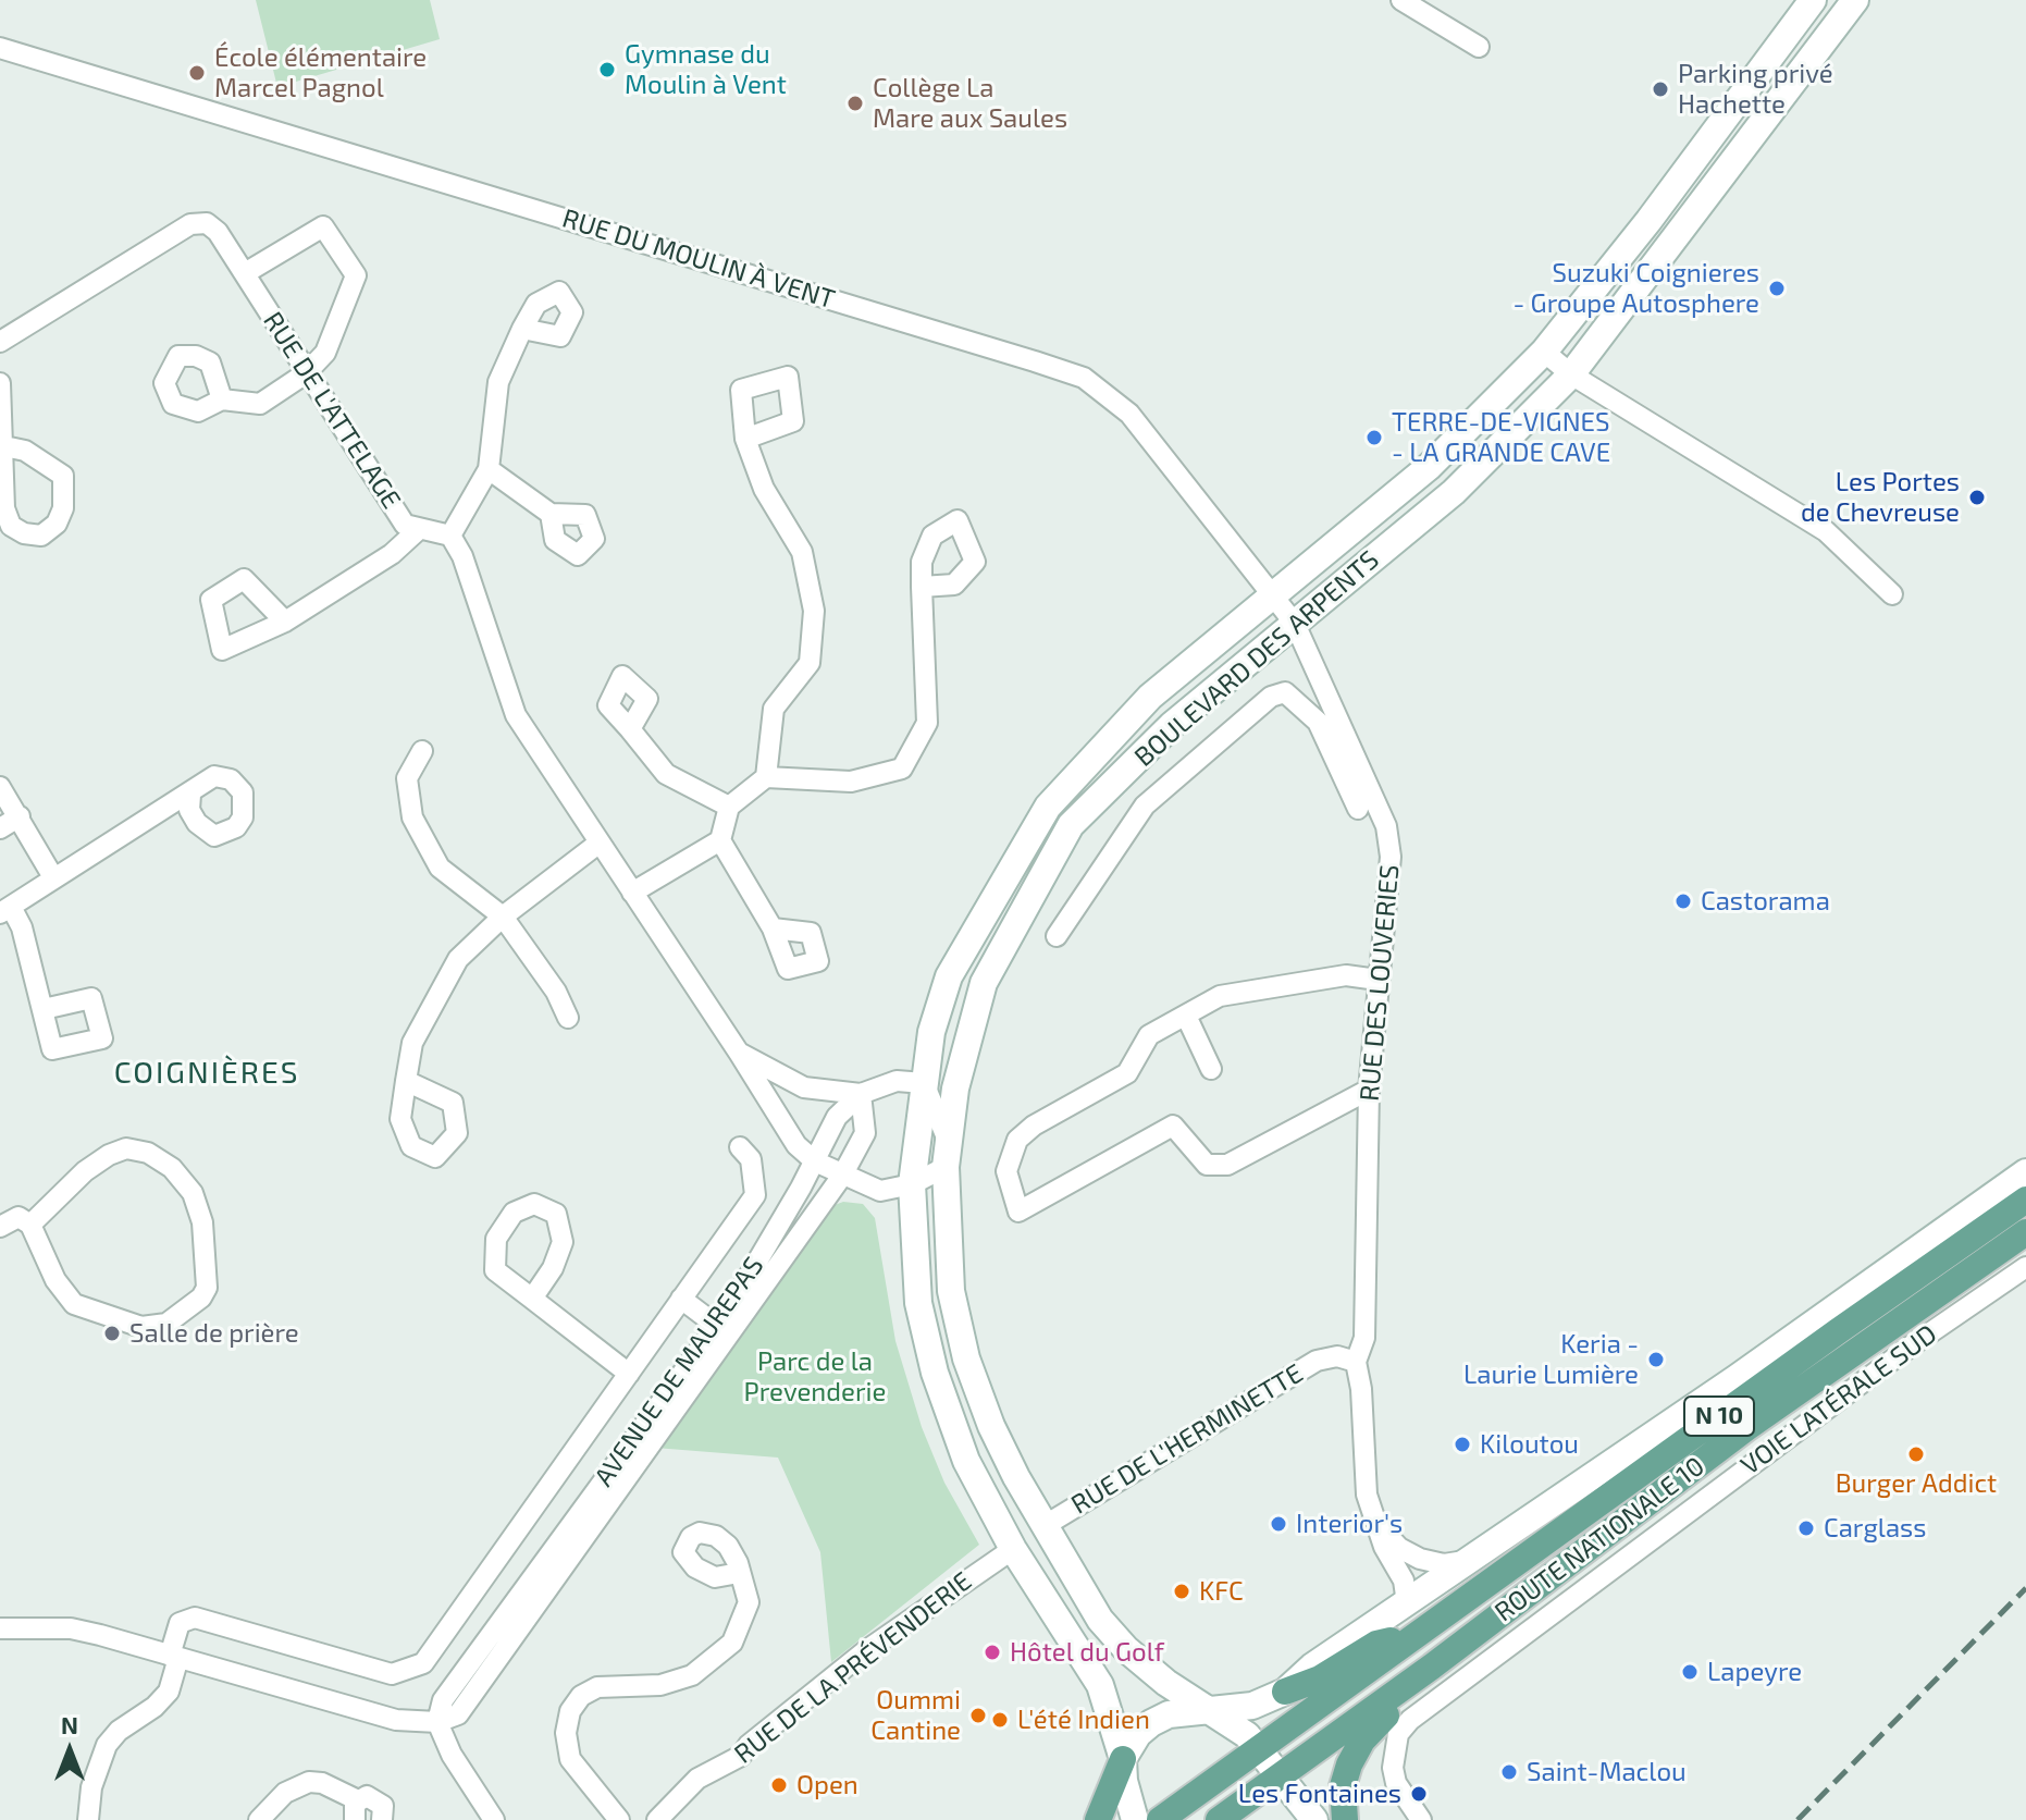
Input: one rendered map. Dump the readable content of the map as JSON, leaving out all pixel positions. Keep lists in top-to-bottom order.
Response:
{
  "streets": {
    "main road": ["N 10", "ROUTE NATIONALE 10"],
    "street": [
      "RUE DU MOULIN À VENT",
      "RUE DE L'ATTELAGE",
      "BOULEVARD DES ARPENTS",
      "RUE DES LOUVERIES",
      "AVENUE DE MAUREPAS",
      "VOIE LATÉRALE SUD",
      "RUE DE L'HERMINETTE",
      "RUE DE LA PRÉVENDERIE"
    ]
  },
  "crossings": [
    ["RUE DU MOULIN À VENT", "BOULEVARD DES ARPENTS"],
    ["RUE DU MOULIN À VENT", "RUE DES LOUVERIES"],
    ["BOULEVARD DES ARPENTS", "RUE DES LOUVERIES"],
    ["BOULEVARD DES ARPENTS", "N 10"],
    ["BOULEVARD DES ARPENTS", "RUE DE L'HERMINETTE"],
    ["BOULEVARD DES ARPENTS", "ROUTE NATIONALE 10"],
    ["BOULEVARD DES ARPENTS", "RUE DE LA PRÉVENDERIE"],
    ["RUE DES LOUVERIES", "RUE DE L'HERMINETTE"]
  ],
  "districts": ["COIGNIÈRES"],
  "parks": ["Parc de la Prevenderie"],
  "places": [
    "Gymnase du Moulin à Vent",
    "École élémentaire Marcel Pagnol",
    "Parking privé Hachette",
    "Collège La Mare aux Saules",
    "Suzuki Coignieres - Groupe Autosphere",
    "TERRE-DE-VIGNES - LA GRANDE CAVE",
    "Les Portes de Chevreuse",
    "Castorama",
    "Salle de prière",
    "Keria - Laurie Lumière",
    "Kiloutou",
    "Burger Addict",
    "Interior's",
    "Carglass",
    "KFC",
    "Hôtel du Golf",
    "Lapeyre",
    "Oummi Cantine",
    "L'été Indien",
    "Saint-Maclou",
    "Open",
    "Les Fontaines"
  ],
  "north": "top"
}
